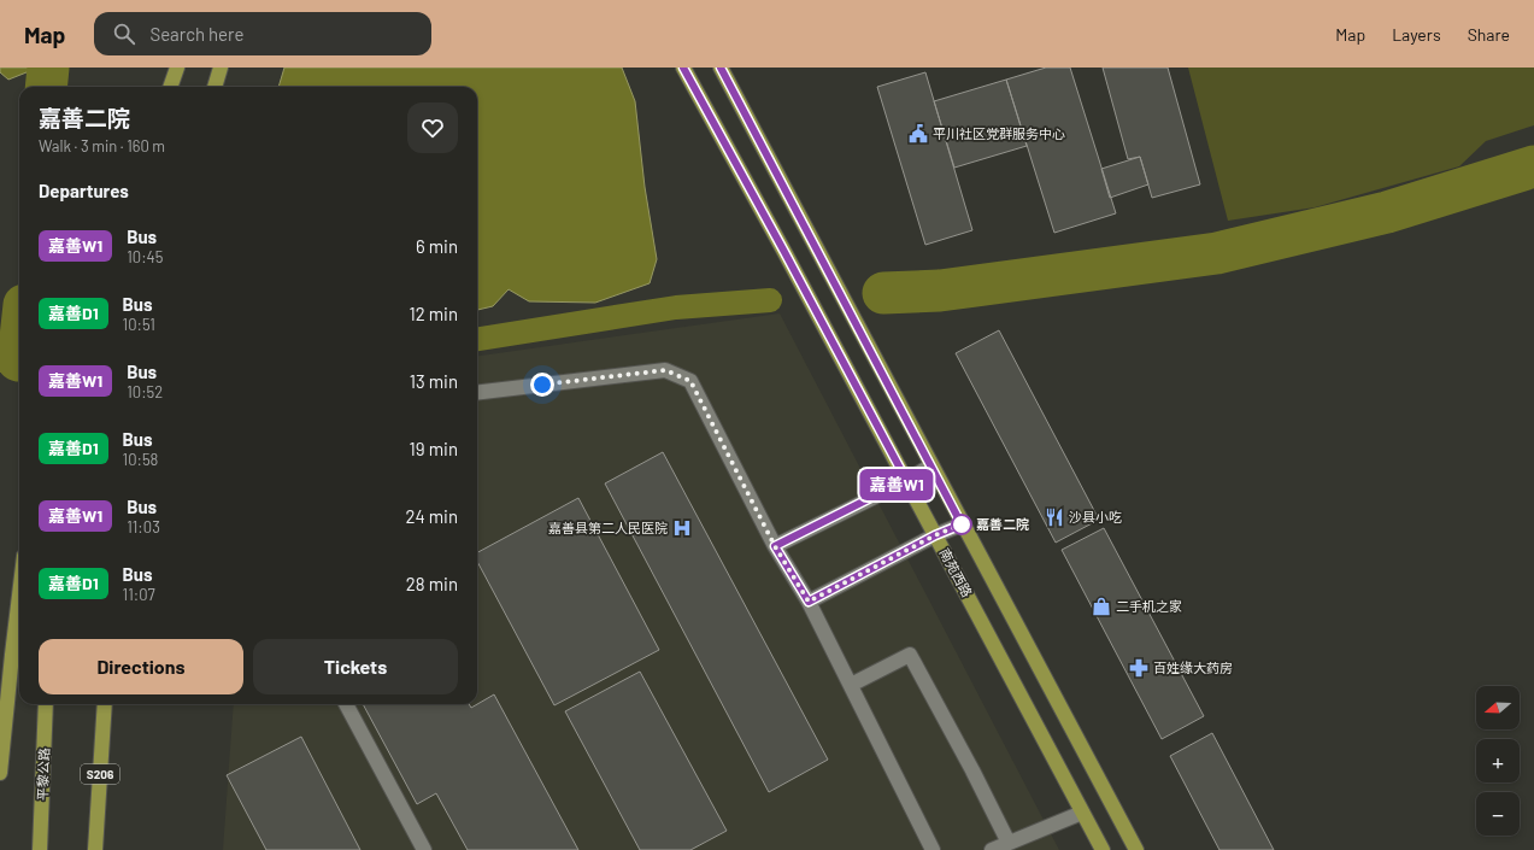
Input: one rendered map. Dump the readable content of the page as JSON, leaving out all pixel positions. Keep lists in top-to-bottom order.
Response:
{
  "streets": {
    "main road": ["南苑西路", "平黎公路", "S206"]
  },
  "places": {
    "public building": ["平川社区党群服务中心"],
    "restaurant": ["沙县小吃"],
    "other": ["嘉善二院"],
    "hospital": ["嘉善县第二人民医院"],
    "shop": ["二手机之家"],
    "pharmacy": ["百姓缘大药房"]
  },
  "lines": ["bus line 嘉善W1"],
  "north": "left",
  "page": {
    "header": "Map",
    "search": "Search here",
    "nav": ["Map", "Layers", "Share"],
    "on_map": "嘉善W1",
    "heading": [
      ["嘉善二院", "Walk · 3 min · 160 m"],
      "Departures"
    ],
    "list": [
      {
        "mark": "嘉善W1",
        "name": "Bus",
        "note": "10:45",
        "value": "6 min"
      },
      {
        "mark": "嘉善D1",
        "name": "Bus",
        "note": "10:51",
        "value": "12 min"
      },
      {
        "mark": "嘉善W1",
        "name": "Bus",
        "note": "10:52",
        "value": "13 min"
      },
      {
        "mark": "嘉善D1",
        "name": "Bus",
        "note": "10:58",
        "value": "19 min"
      },
      {
        "mark": "嘉善W1",
        "name": "Bus",
        "note": "11:03",
        "value": "24 min"
      },
      {
        "mark": "嘉善D1",
        "name": "Bus",
        "note": "11:07",
        "value": "28 min"
      }
    ],
    "buttons": ["Directions", "Tickets"],
    "map_buttons": ["+", "−"]
  }
}
